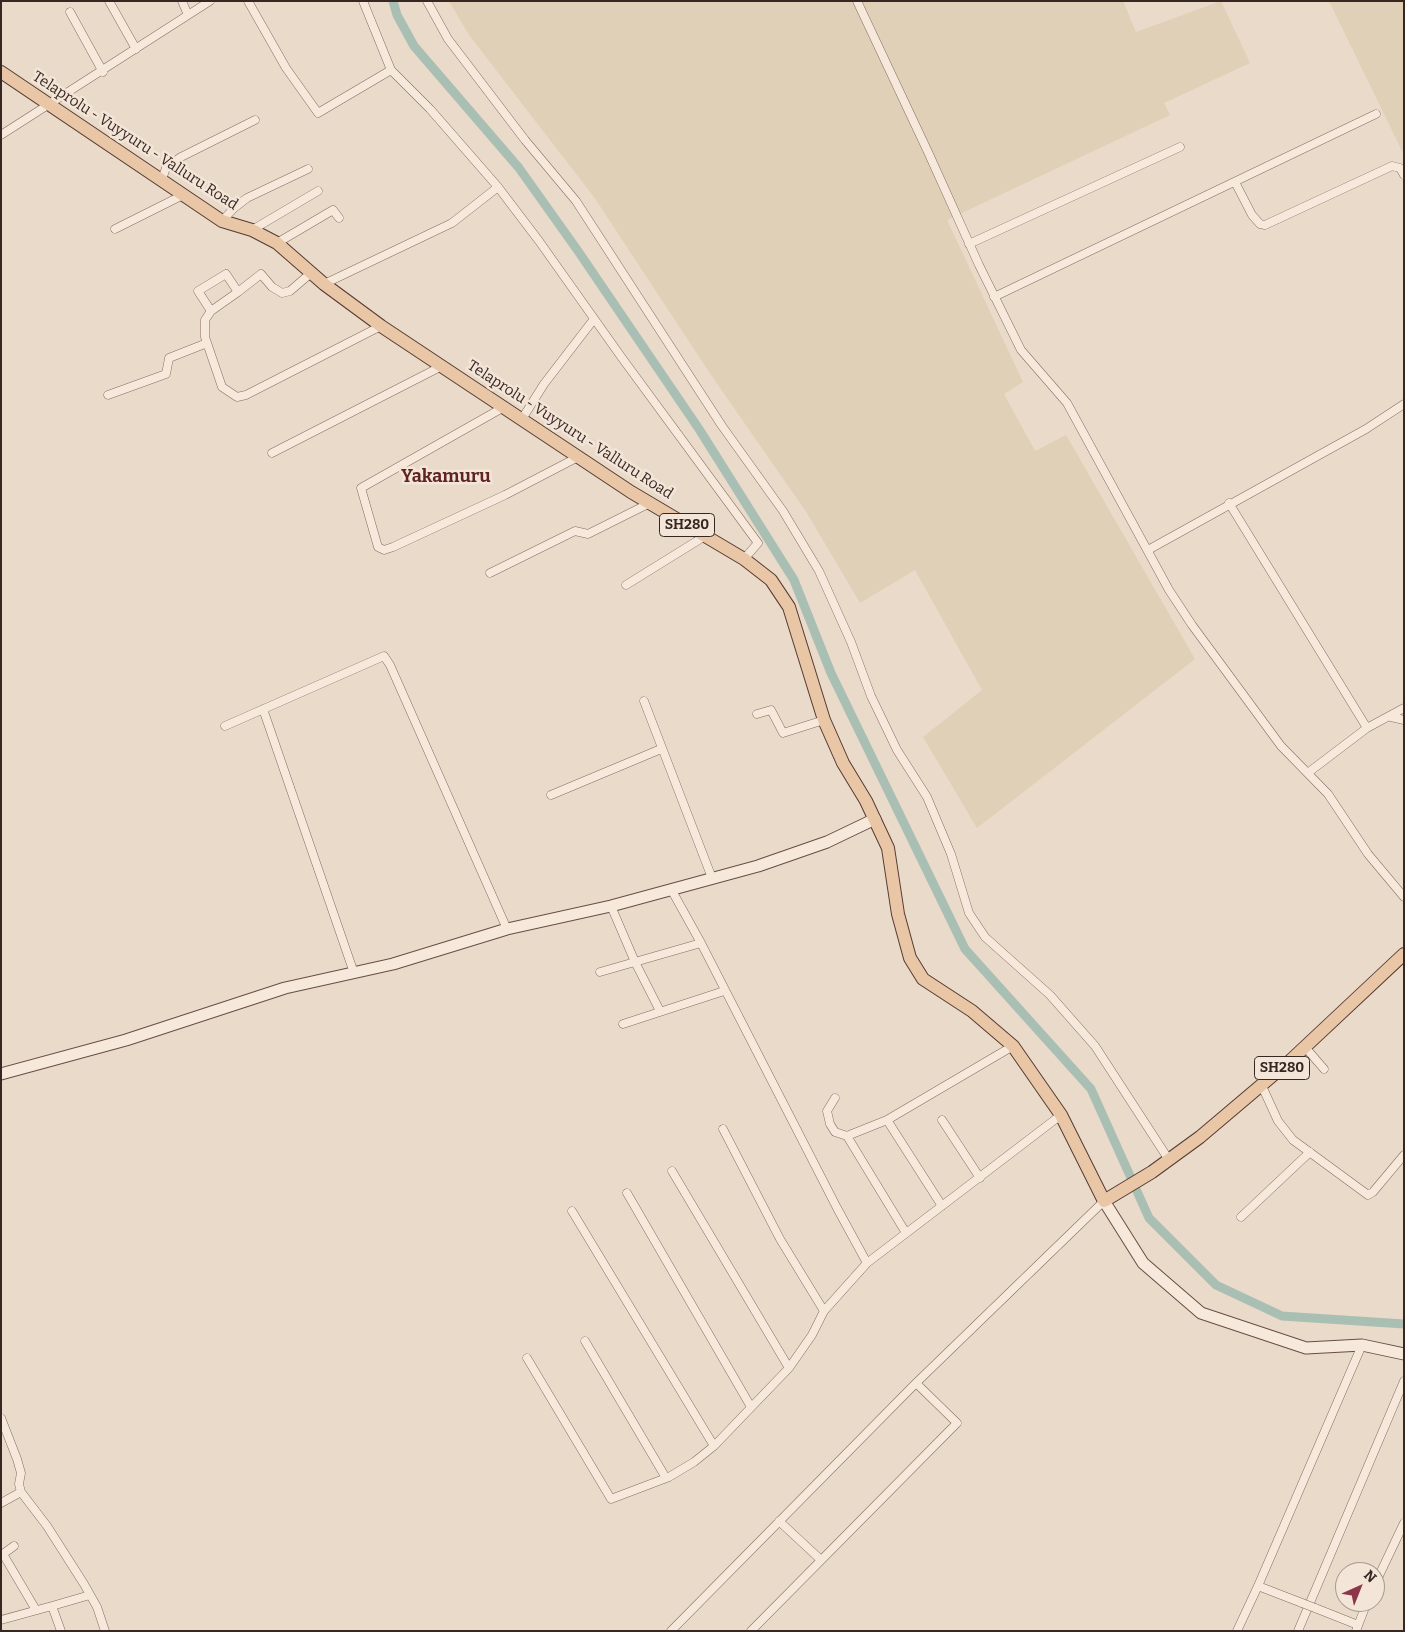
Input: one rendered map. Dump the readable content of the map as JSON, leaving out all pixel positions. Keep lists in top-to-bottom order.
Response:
{
  "streets": {
    "main road": ["Telaprolu - Vuyyuru - Valluru Road", "SH280"]
  },
  "crossings": [
    ["Telaprolu - Vuyyuru - Valluru Road", "SH280"]
  ],
  "districts": ["Yakamuru"],
  "north": "top right"
}
